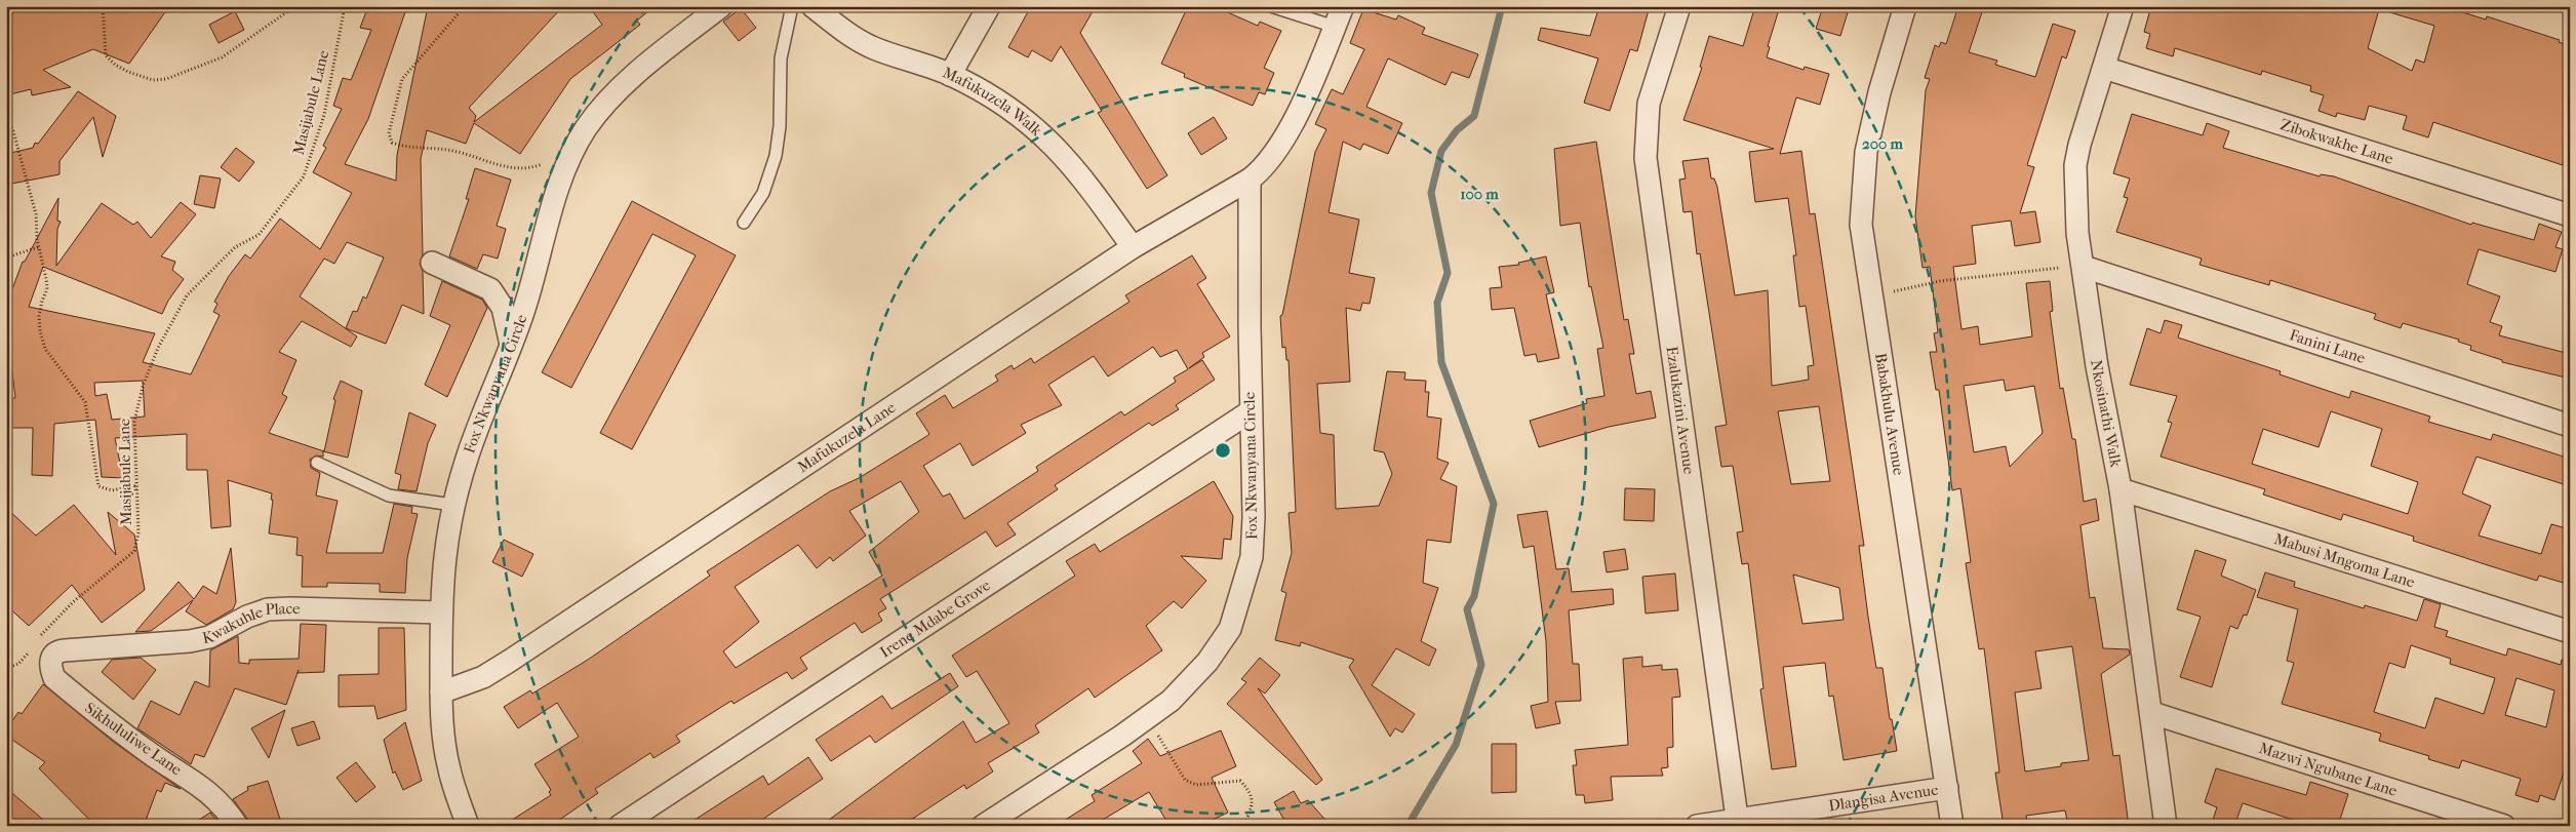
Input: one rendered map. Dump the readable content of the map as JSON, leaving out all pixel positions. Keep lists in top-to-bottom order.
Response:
{
  "streets": {
    "street": [
      "Mafukuzela Walk",
      "Zibokwakhe Lane",
      "Fanini Lane",
      "Fox Nkwanyana Circle",
      "Ezalukazini Avenue",
      "Nkosinathi Walk",
      "Babakhulu Avenue",
      "Mafukuzela Lane",
      "Mabusi Mngoma Lane",
      "Irene Mdabe Grove",
      "Kwakuhle Place",
      "Sikhululiwe Lane",
      "Mazwi Ngubane Lane",
      "Dlangisa Avenue"
    ],
    "path": ["Masijabule Lane"]
  },
  "crossings": [
    ["Mafukuzela Walk", "Mafukuzela Lane"],
    ["Zibokwakhe Lane", "Nkosinathi Walk"],
    ["Fanini Lane", "Nkosinathi Walk"],
    ["Fox Nkwanyana Circle", "Mafukuzela Lane"],
    ["Fox Nkwanyana Circle", "Irene Mdabe Grove"],
    ["Fox Nkwanyana Circle", "Kwakuhle Place"],
    ["Ezalukazini Avenue", "Dlangisa Avenue"],
    ["Nkosinathi Walk", "Mabusi Mngoma Lane"],
    ["Nkosinathi Walk", "Mazwi Ngubane Lane"],
    ["Babakhulu Avenue", "Dlangisa Avenue"],
    ["Kwakuhle Place", "Sikhululiwe Lane"]
  ],
  "rings": ["200 m", "100 m"]
}
